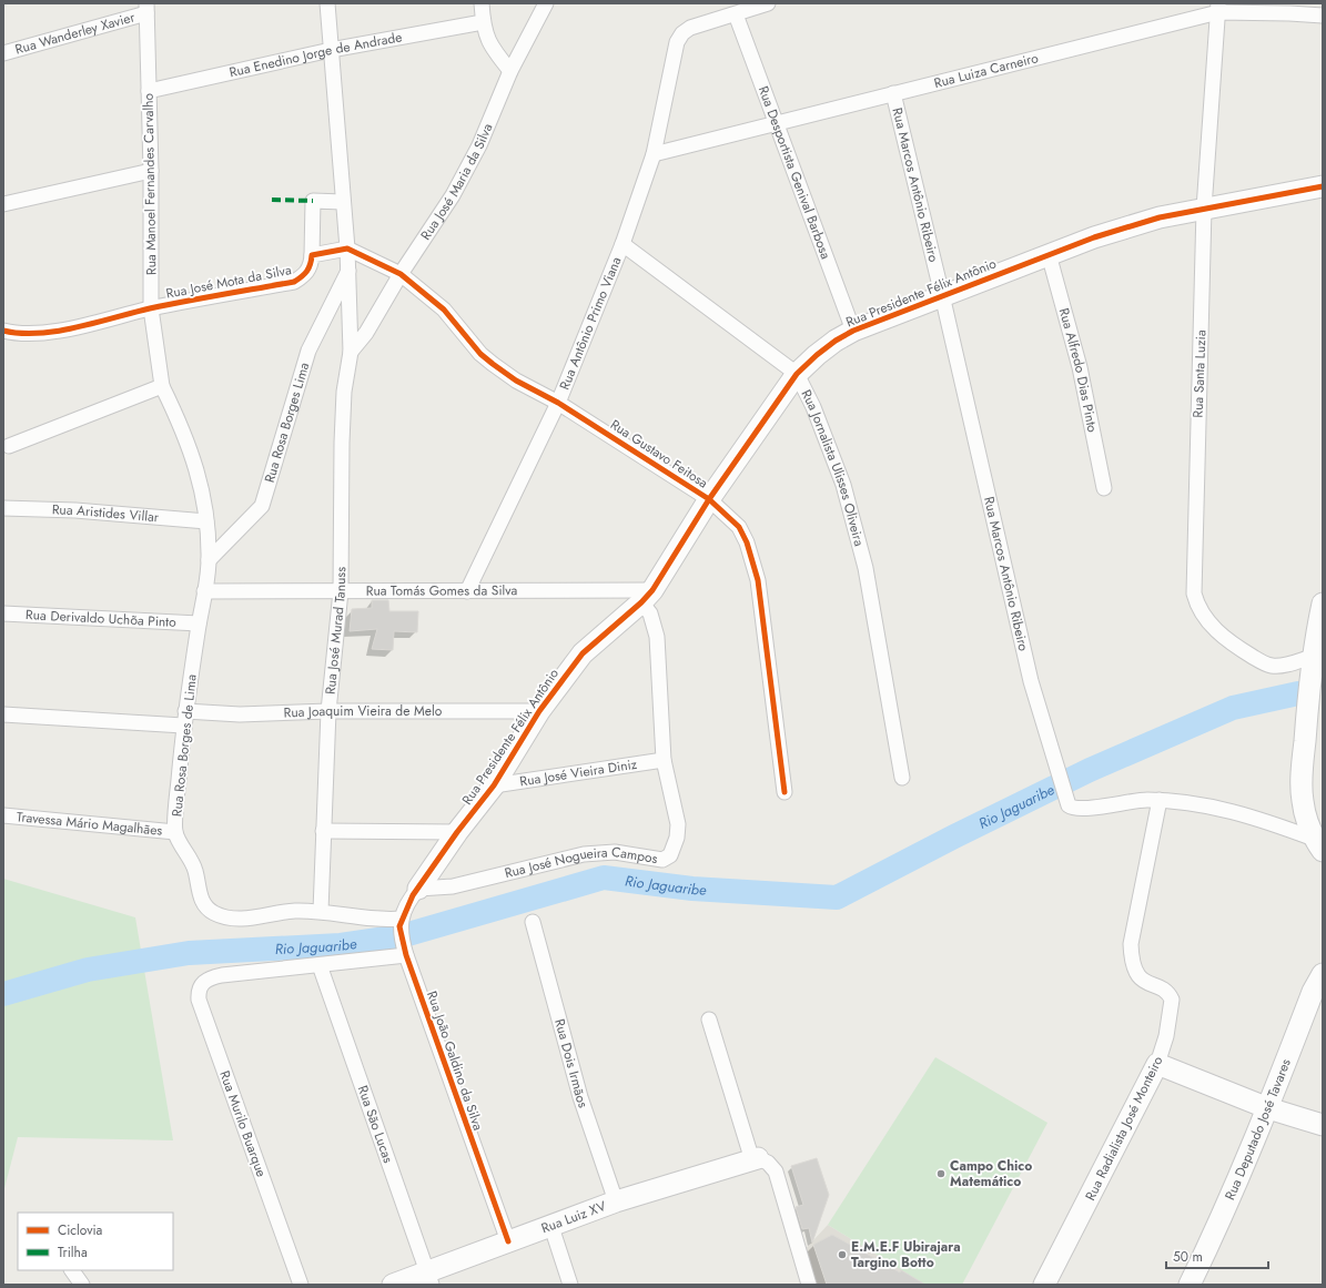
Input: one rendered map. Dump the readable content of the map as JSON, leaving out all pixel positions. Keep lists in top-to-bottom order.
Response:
{
  "streets": {
    "street": [
      "Rua Wanderley Xavier",
      "Rua Enedino Jorge de Andrade",
      "Rua Luiza Carneiro",
      "Rua Desportista Genival Barbosa",
      "Rua José Maria da Silva",
      "Rua Manoel Fernandes Carvalho",
      "Rua Marcos Antônio Ribeiro",
      "Rua José Mota da Silva",
      "Rua Presidente Félix Antônio",
      "Rua Antônio Primo Viana",
      "Rua Alfredo Dias Pinto",
      "Rua Santa Luzia",
      "Rua Rosa Borges Lima",
      "Rua Gustavo Feitosa",
      "Rua Jornalista Ulisses Oliveira",
      "Rua Aristides Villar",
      "Rua Tomás Gomes da Silva",
      "Rua Derivaldo Uchõa Pinto",
      "Rua José Murad Tanuss",
      "Rua Joaquim Vieira de Melo",
      "Rua Rosa Borges de Lima",
      "Rua José Vieira Diniz",
      "Travessa Mário Magalhães",
      "Rua José Nogueira Campos",
      "Rua João Galdino da Silva",
      "Rua Dois Irmãos",
      "Rua Murilo Buarque",
      "Rua São Lucas",
      "Rua Radialista José Monteiro",
      "Rua Deputado José Tavares",
      "Rua Luiz XV"
    ]
  },
  "crossings": [
    ["Rua Wanderley Xavier", "Rua Manoel Fernandes Carvalho"],
    ["Rua Enedino Jorge de Andrade", "Rua Manoel Fernandes Carvalho"],
    ["Rua Enedino Jorge de Andrade", "Rua José Murad Tanuss"],
    ["Rua Luiza Carneiro", "Rua Desportista Genival Barbosa"],
    ["Rua Luiza Carneiro", "Rua Marcos Antônio Ribeiro"],
    ["Rua Luiza Carneiro", "Rua Antônio Primo Viana"],
    ["Rua Luiza Carneiro", "Rua Santa Luzia"],
    ["Rua Desportista Genival Barbosa", "Rua Presidente Félix Antônio"],
    ["Rua Desportista Genival Barbosa", "Rua Antônio Primo Viana"],
    ["Rua José Maria da Silva", "Rua Gustavo Feitosa"],
    ["Rua José Maria da Silva", "Rua José Murad Tanuss"],
    ["Rua Manoel Fernandes Carvalho", "Rua José Mota da Silva"],
    ["Rua Manoel Fernandes Carvalho", "Rua Rosa Borges de Lima"],
    ["Rua Marcos Antônio Ribeiro", "Rua Presidente Félix Antônio"],
    ["Rua Marcos Antônio Ribeiro", "Rua Radialista José Monteiro"],
    ["Rua José Mota da Silva", "Rua José Murad Tanuss"],
    ["Rua Presidente Félix Antônio", "Rua Alfredo Dias Pinto"],
    ["Rua Presidente Félix Antônio", "Rua Santa Luzia"],
    ["Rua Presidente Félix Antônio", "Rua Gustavo Feitosa"],
    ["Rua Presidente Félix Antônio", "Rua Jornalista Ulisses Oliveira"],
    ["Rua Presidente Félix Antônio", "Rua Tomás Gomes da Silva"],
    ["Rua Presidente Félix Antônio", "Rua Joaquim Vieira de Melo"],
    ["Rua Presidente Félix Antônio", "Rua José Vieira Diniz"],
    ["Rua Presidente Félix Antônio", "Rua José Nogueira Campos"],
    ["Rua Antônio Primo Viana", "Rua Gustavo Feitosa"],
    ["Rua Antônio Primo Viana", "Rua Jornalista Ulisses Oliveira"],
    ["Rua Antônio Primo Viana", "Rua Tomás Gomes da Silva"],
    ["Rua Rosa Borges Lima", "Rua José Murad Tanuss"],
    ["Rua Rosa Borges Lima", "Rua Rosa Borges de Lima"],
    ["Rua Gustavo Feitosa", "Rua José Murad Tanuss"],
    ["Rua Aristides Villar", "Rua Rosa Borges de Lima"],
    ["Rua Tomás Gomes da Silva", "Rua José Murad Tanuss"],
    ["Rua Tomás Gomes da Silva", "Rua Rosa Borges de Lima"],
    ["Rua Tomás Gomes da Silva", "Rua José Nogueira Campos"],
    ["Rua Derivaldo Uchõa Pinto", "Rua Rosa Borges de Lima"],
    ["Rua José Murad Tanuss", "Rua Joaquim Vieira de Melo"],
    ["Rua José Murad Tanuss", "Rua Rosa Borges de Lima"],
    ["Rua Joaquim Vieira de Melo", "Rua Rosa Borges de Lima"],
    ["Rua Rosa Borges de Lima", "Travessa Mário Magalhães"],
    ["Rua Rosa Borges de Lima", "Rua João Galdino da Silva"],
    ["Rua José Vieira Diniz", "Rua José Nogueira Campos"],
    ["Rua João Galdino da Silva", "Rua Luiz XV"],
    ["Rua Dois Irmãos", "Rua Luiz XV"],
    ["Rua Murilo Buarque", "Rua São Lucas"],
    ["Rua São Lucas", "Rua Luiz XV"]
  ],
  "water": ["Rio Jaguaribe"],
  "places": ["Campo Chico Matemático", "E.M.E.F Ubirajara Targino Botto"],
  "legend": ["Ciclovia", "Trilha"],
  "scale_bar": "50 m"
}
